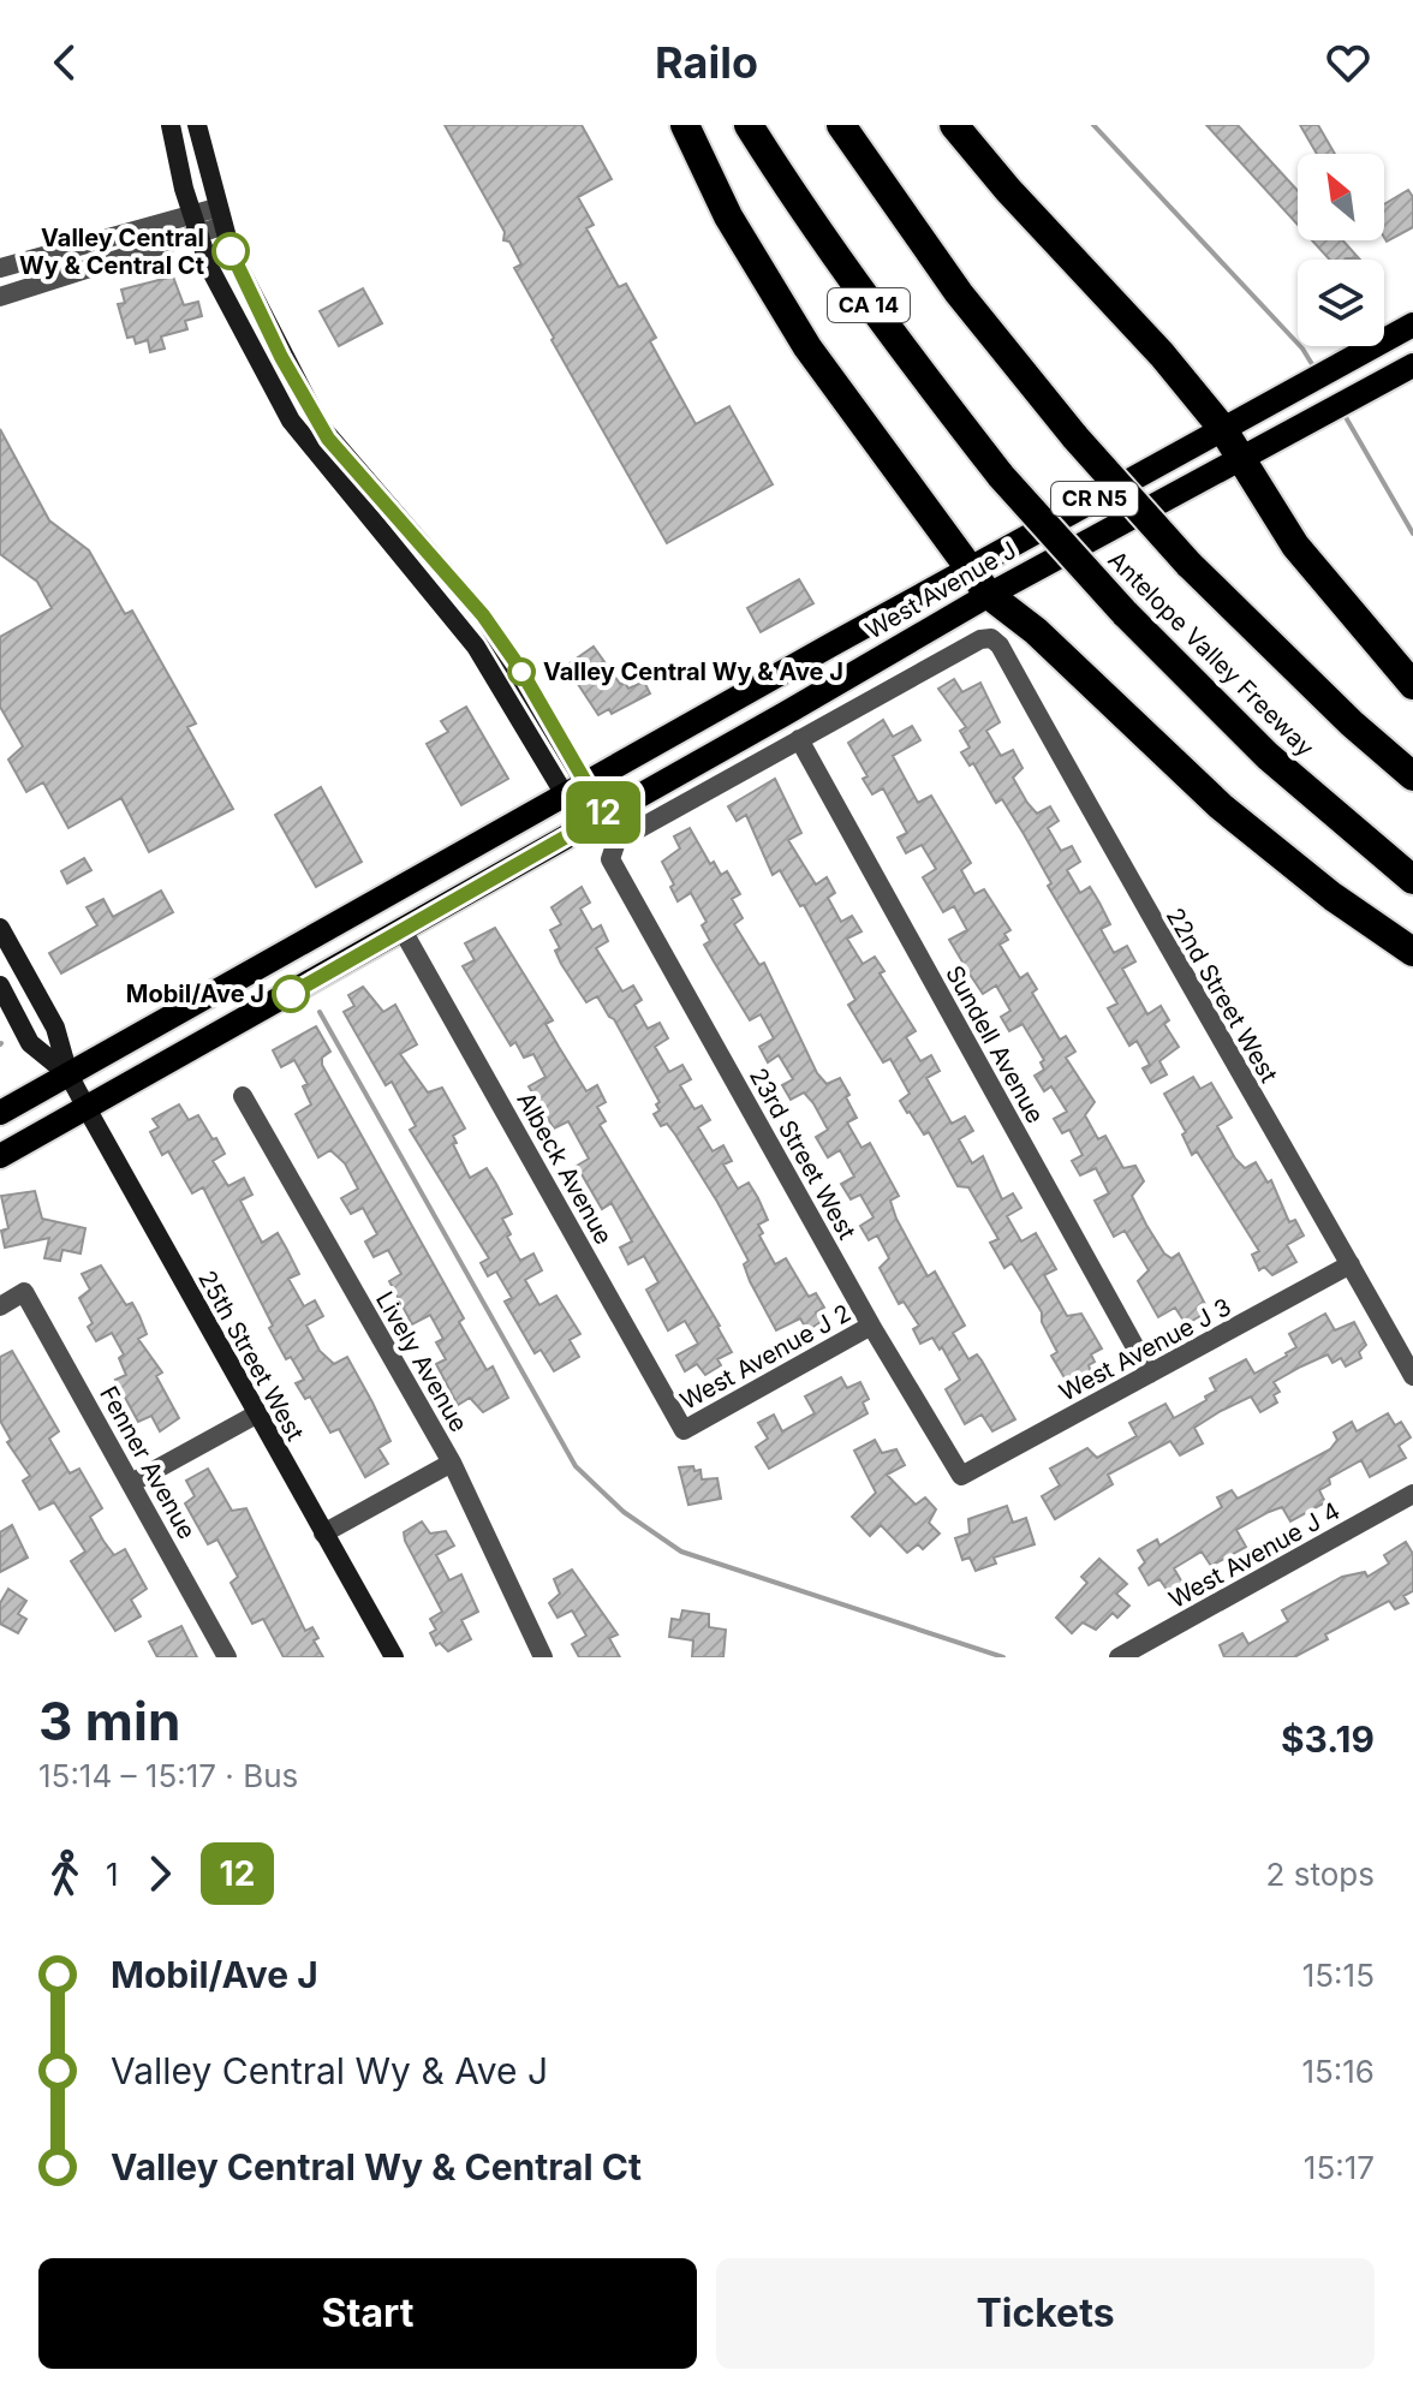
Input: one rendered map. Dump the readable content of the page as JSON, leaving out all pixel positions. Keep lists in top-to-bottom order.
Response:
{
  "streets": {
    "highway": ["CA 14", "Antelope Valley Freeway"],
    "main road": ["CR N5", "West Avenue J"],
    "street": [
      "22nd Street West",
      "Sundell Avenue",
      "23rd Street West",
      "Albeck Avenue",
      "West Avenue J 3",
      "25th Street West",
      "West Avenue J 2",
      "Lively Avenue",
      "Fenner Avenue",
      "West Avenue J 4"
    ]
  },
  "crossings": [
    ["West Avenue J", "Albeck Avenue"],
    ["West Avenue J", "25th Street West"],
    ["22nd Street West", "Sundell Avenue"],
    ["22nd Street West", "23rd Street West"],
    ["22nd Street West", "West Avenue J 3"],
    ["Sundell Avenue", "23rd Street West"],
    ["Sundell Avenue", "West Avenue J 3"],
    ["23rd Street West", "West Avenue J 3"],
    ["23rd Street West", "West Avenue J 2"],
    ["Albeck Avenue", "West Avenue J 2"]
  ],
  "places": ["Valley Central Wy & Central Ct", "Valley Central Wy & Ave J", "Mobil/Ave J"],
  "lines": ["bus line 12"],
  "north": "top left",
  "page": {
    "header": "Railo",
    "on_map": "12",
    "heading": ["3 min", "15:14 – 15:17 · Bus", "$3.19"],
    "legs": ["1", "12", "2 stops"],
    "list": [
      {
        "name": "Mobil/Ave J",
        "value": "15:15"
      },
      {
        "name": "Valley Central Wy & Ave J",
        "value": "15:16"
      },
      {
        "name": "Valley Central Wy & Central Ct",
        "value": "15:17"
      }
    ],
    "buttons": ["Start", "Tickets"]
  }
}
